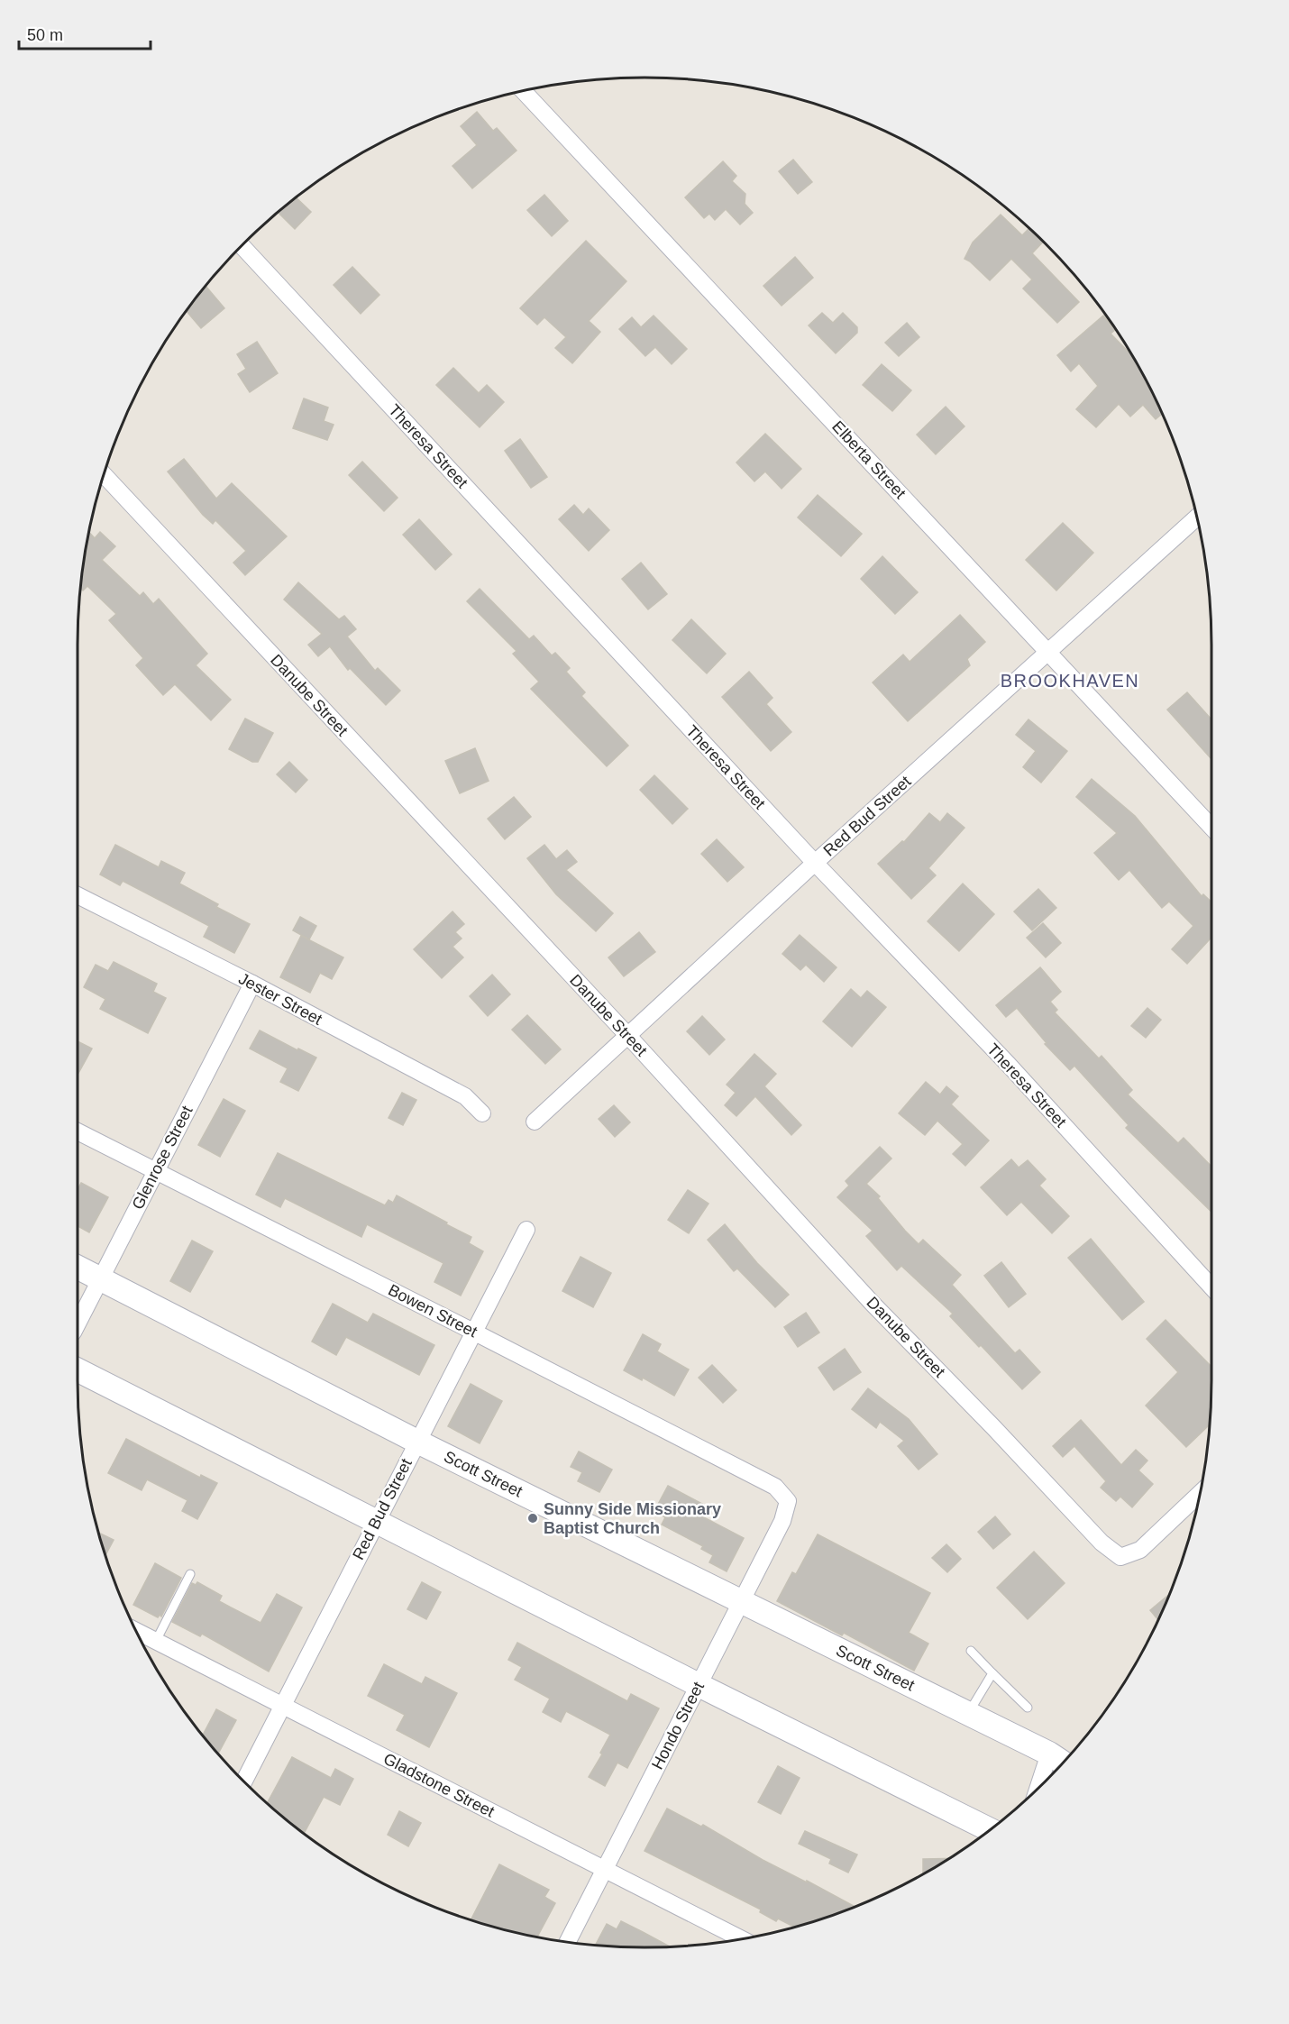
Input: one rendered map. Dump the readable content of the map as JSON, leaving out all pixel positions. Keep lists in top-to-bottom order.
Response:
{
  "streets": {
    "main road": ["Scott Street"],
    "street": [
      "Theresa Street",
      "Elberta Street",
      "Danube Street",
      "Red Bud Street",
      "Jester Street",
      "Glenrose Street",
      "Bowen Street",
      "Hondo Street",
      "Gladstone Street"
    ]
  },
  "crossings": [
    ["Theresa Street", "Red Bud Street"],
    ["Elberta Street", "Red Bud Street"],
    ["Danube Street", "Red Bud Street"],
    ["Red Bud Street", "Bowen Street"],
    ["Red Bud Street", "Scott Street"],
    ["Red Bud Street", "Gladstone Street"],
    ["Jester Street", "Glenrose Street"],
    ["Glenrose Street", "Bowen Street"],
    ["Glenrose Street", "Scott Street"],
    ["Bowen Street", "Hondo Street"],
    ["Scott Street", "Hondo Street"],
    ["Hondo Street", "Gladstone Street"]
  ],
  "districts": ["BROOKHAVEN"],
  "places": ["Sunny Side Missionary Baptist Church"],
  "scale_bar": "50 m"
}
